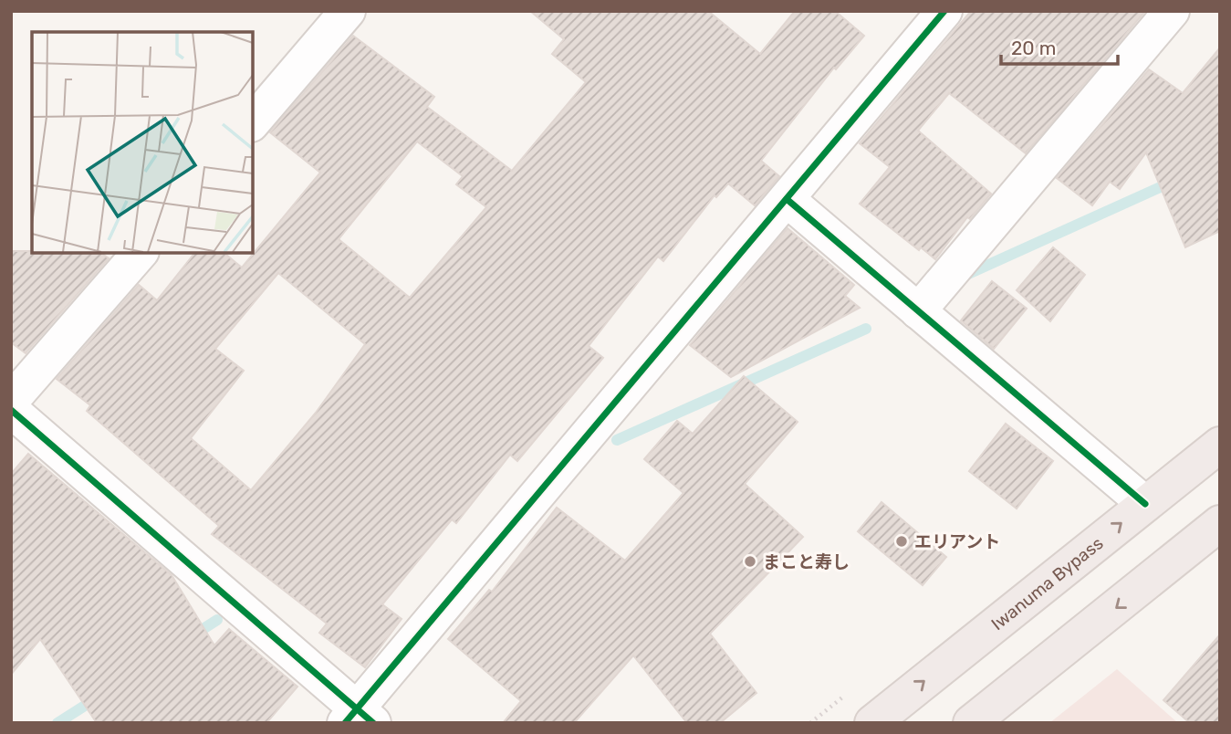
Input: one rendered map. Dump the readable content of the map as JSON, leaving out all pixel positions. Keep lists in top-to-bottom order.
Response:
{
  "streets": {
    "highway": ["Iwanuma Bypass"]
  },
  "places": ["エリアント", "まこと寿し"],
  "scale_bar": "20 m"
}
